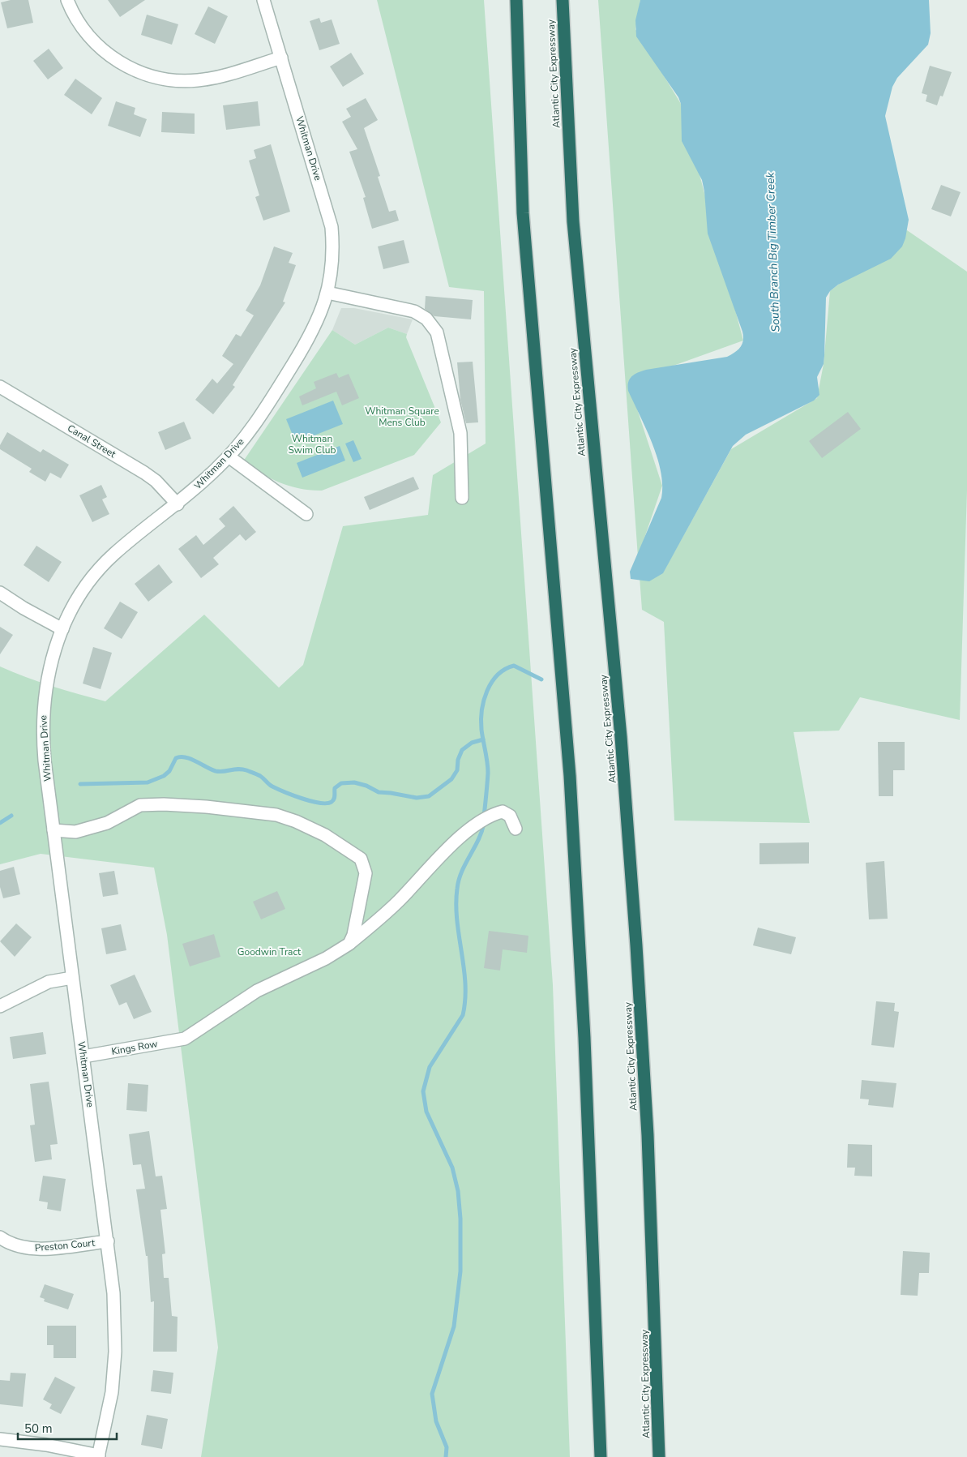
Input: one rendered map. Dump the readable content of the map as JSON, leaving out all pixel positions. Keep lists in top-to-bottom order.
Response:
{
  "streets": {
    "highway": ["Atlantic City Expressway"],
    "street": [
      "Whitman Drive",
      "Canal Street",
      "Kings Row",
      "Preston Court"
    ]
  },
  "crossings": [
    ["Whitman Drive", "Canal Street"],
    ["Whitman Drive", "Kings Row"],
    ["Whitman Drive", "Preston Court"]
  ],
  "water": ["South Branch Big Timber Creek"],
  "parks": ["Whitman Square Mens Club", "Whitman Swim Club", "Goodwin Tract"],
  "scale_bar": "50 m"
}
